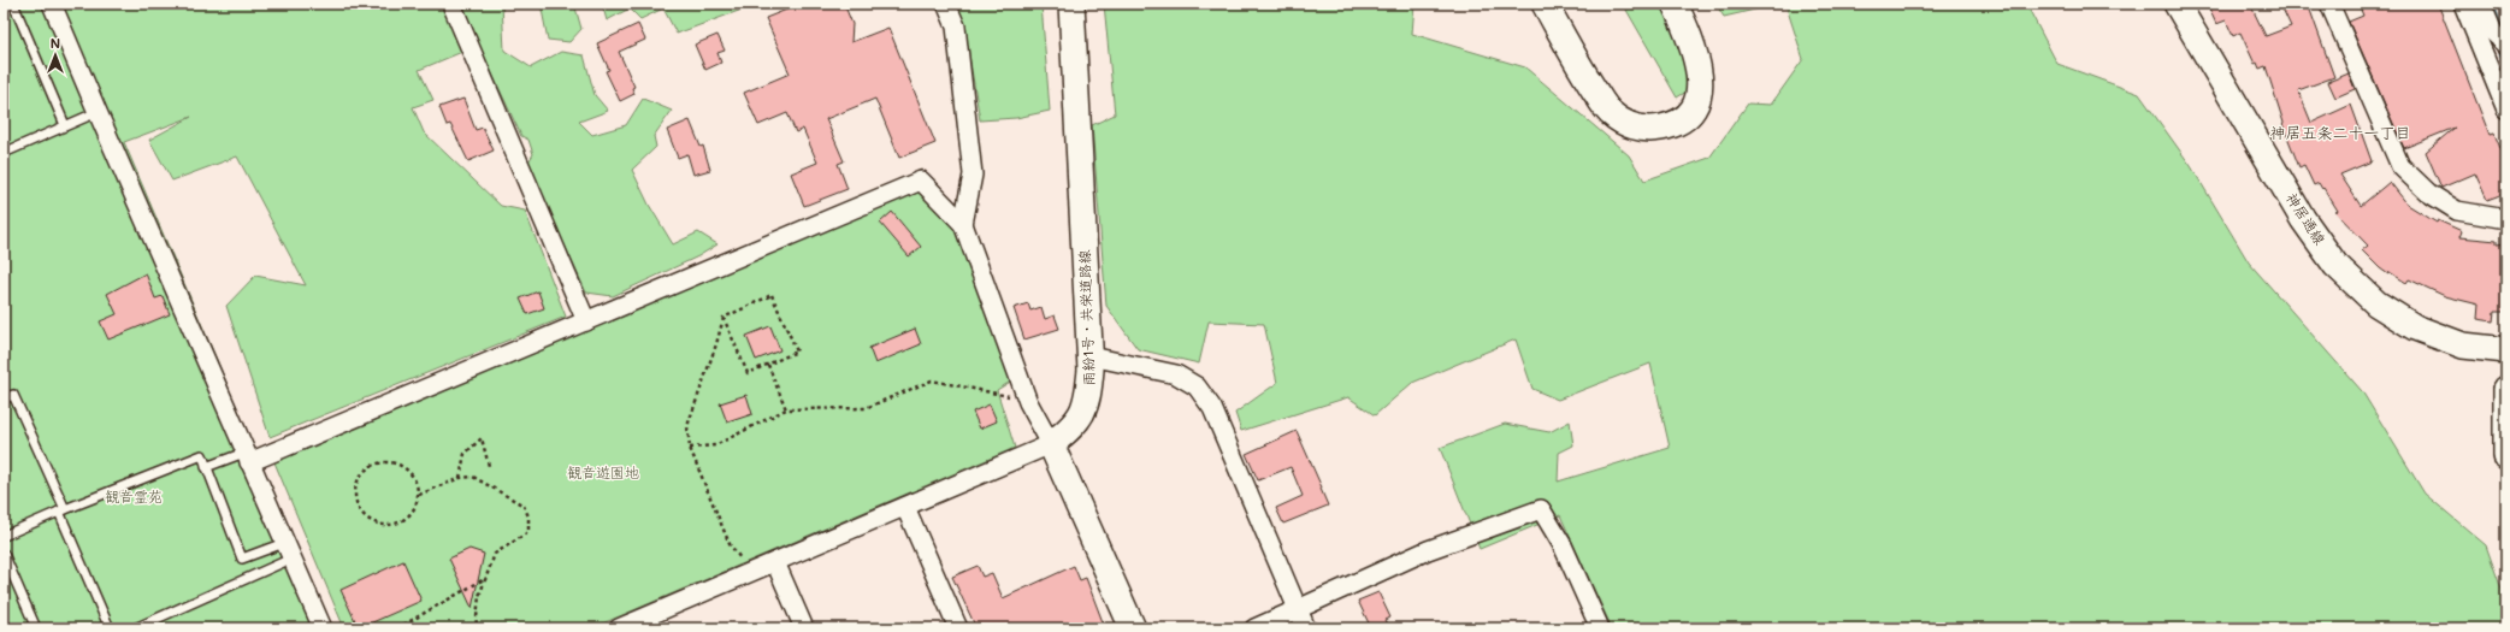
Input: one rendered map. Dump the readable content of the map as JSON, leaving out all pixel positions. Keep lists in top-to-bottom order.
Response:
{
  "streets": {
    "street": ["神居通線", "雨紛1号・共栄道路線"]
  },
  "districts": ["神居五条二十一丁目"],
  "parks": ["観音遊園地", "観音霊苑"],
  "north": "top"
}
